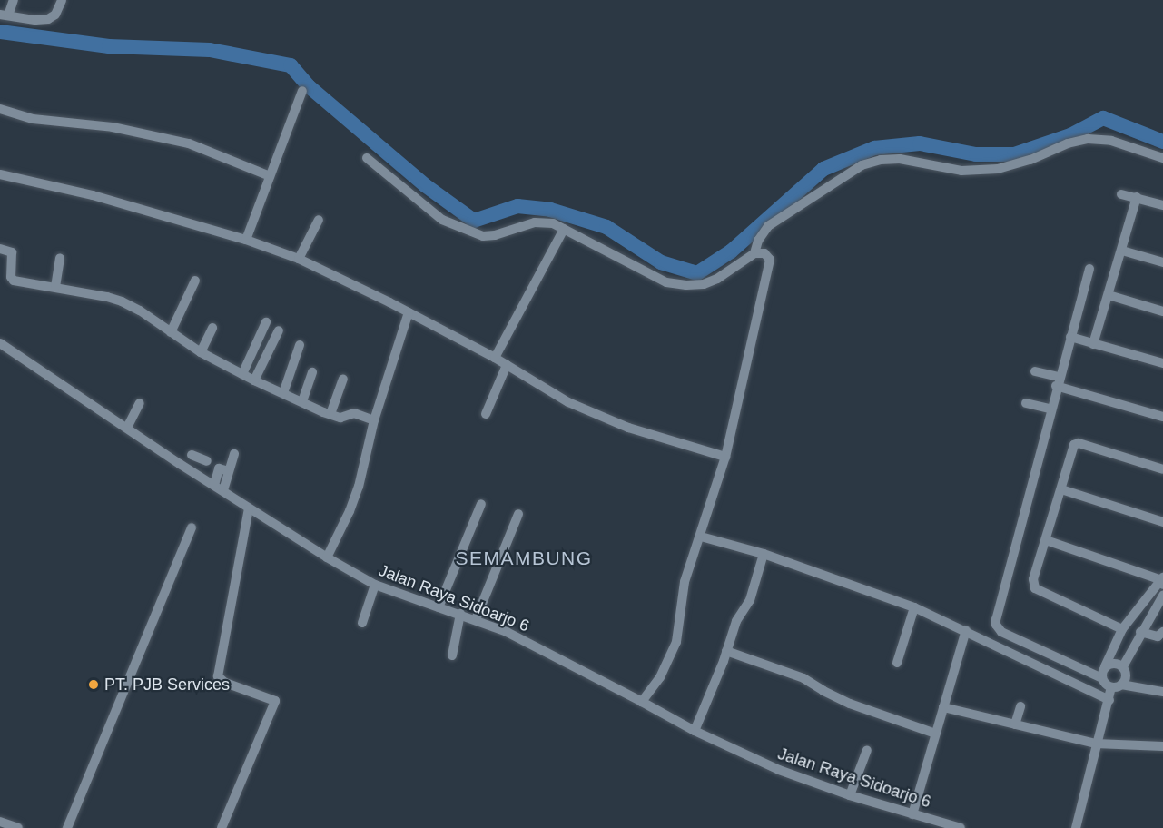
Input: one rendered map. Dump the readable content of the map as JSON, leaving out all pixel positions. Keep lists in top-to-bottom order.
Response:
{
  "streets": {
    "street": ["Jalan Raya Sidoarjo 6"]
  },
  "districts": ["SEMAMBUNG"],
  "places": ["PT. PJB Services"]
}
